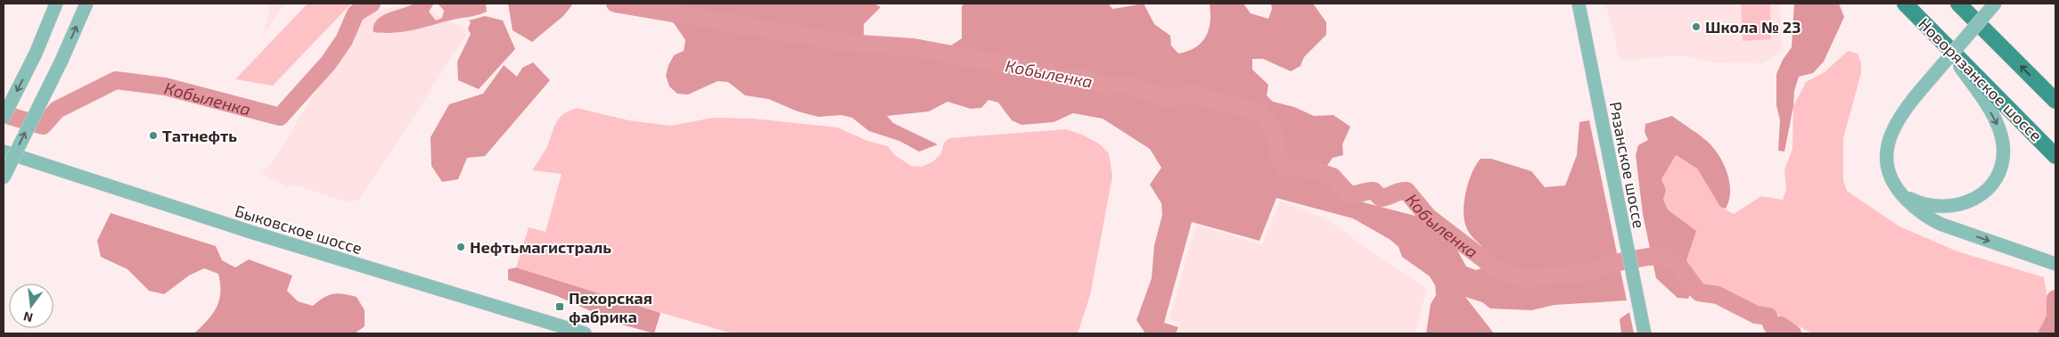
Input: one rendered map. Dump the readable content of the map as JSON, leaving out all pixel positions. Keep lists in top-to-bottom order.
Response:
{
  "streets": {
    "highway": ["Новорязанское шоссе"],
    "main road": ["Рязанское шоссе", "Быковское шоссе"]
  },
  "water": ["Кобыленка"],
  "places": {
    "other": ["Школа № 23", "Татнефть", "Нефтьмагистраль"],
    "transit": ["Пехорская фабрика"]
  },
  "north": "bottom"
}
